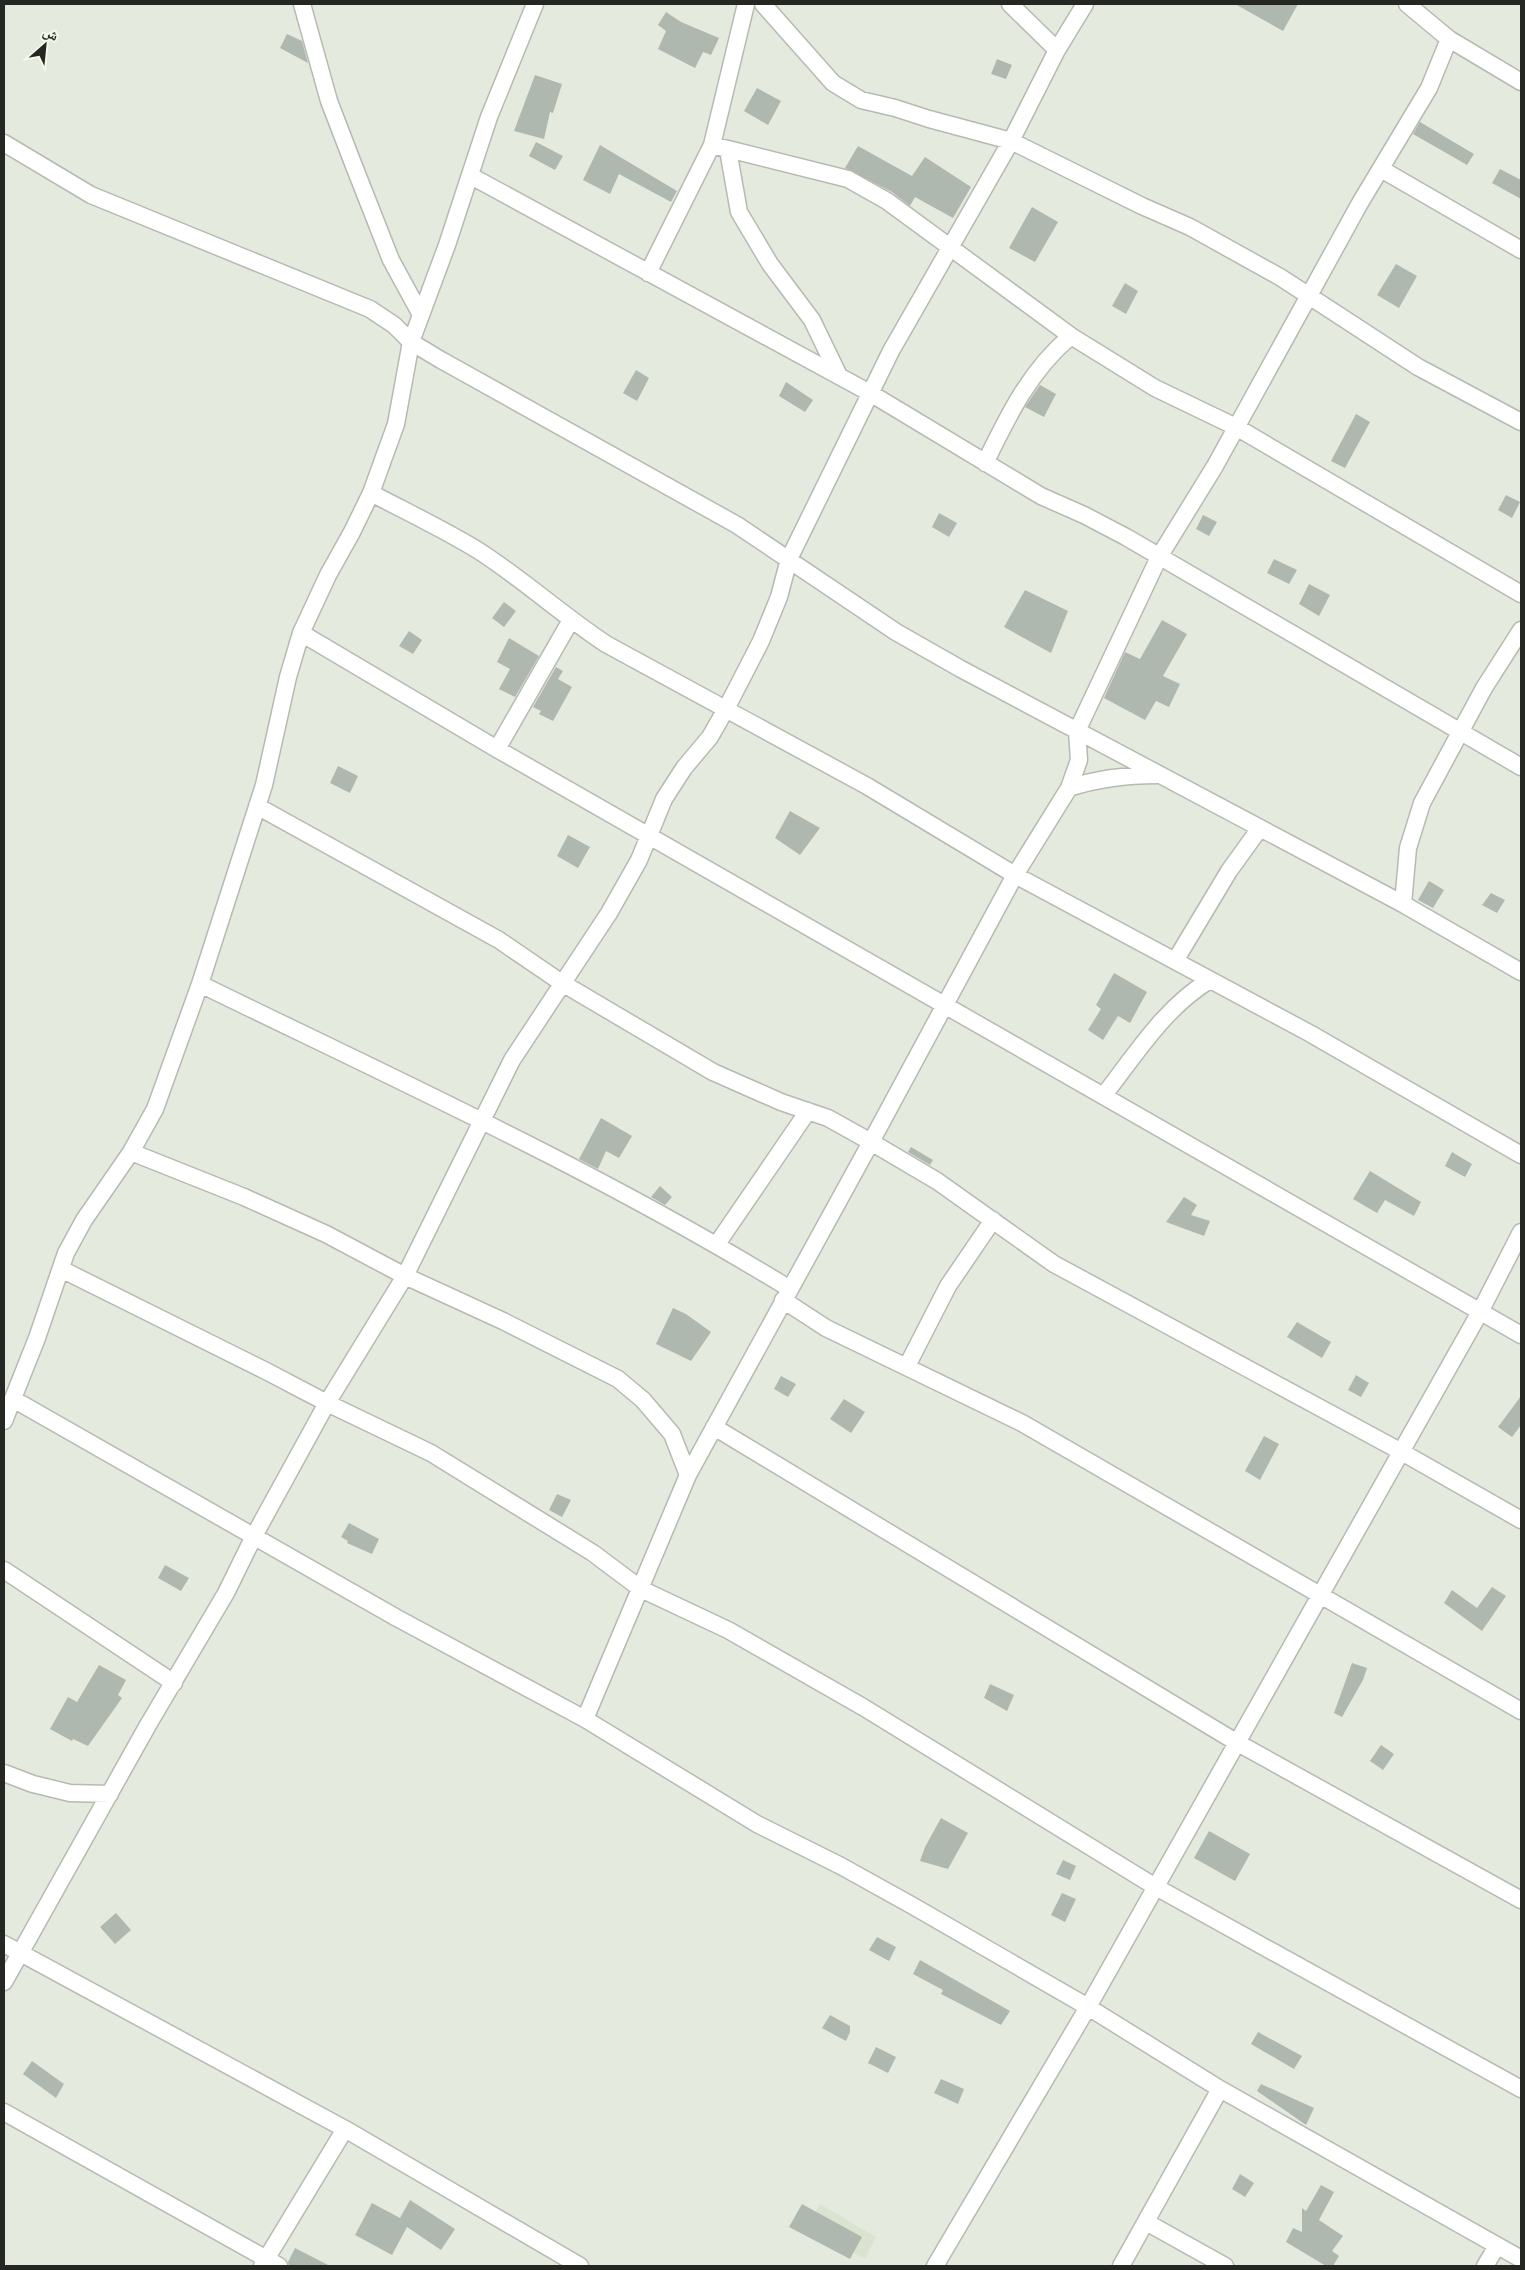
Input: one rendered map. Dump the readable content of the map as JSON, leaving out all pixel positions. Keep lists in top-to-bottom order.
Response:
{
  "north": "top right"
}
